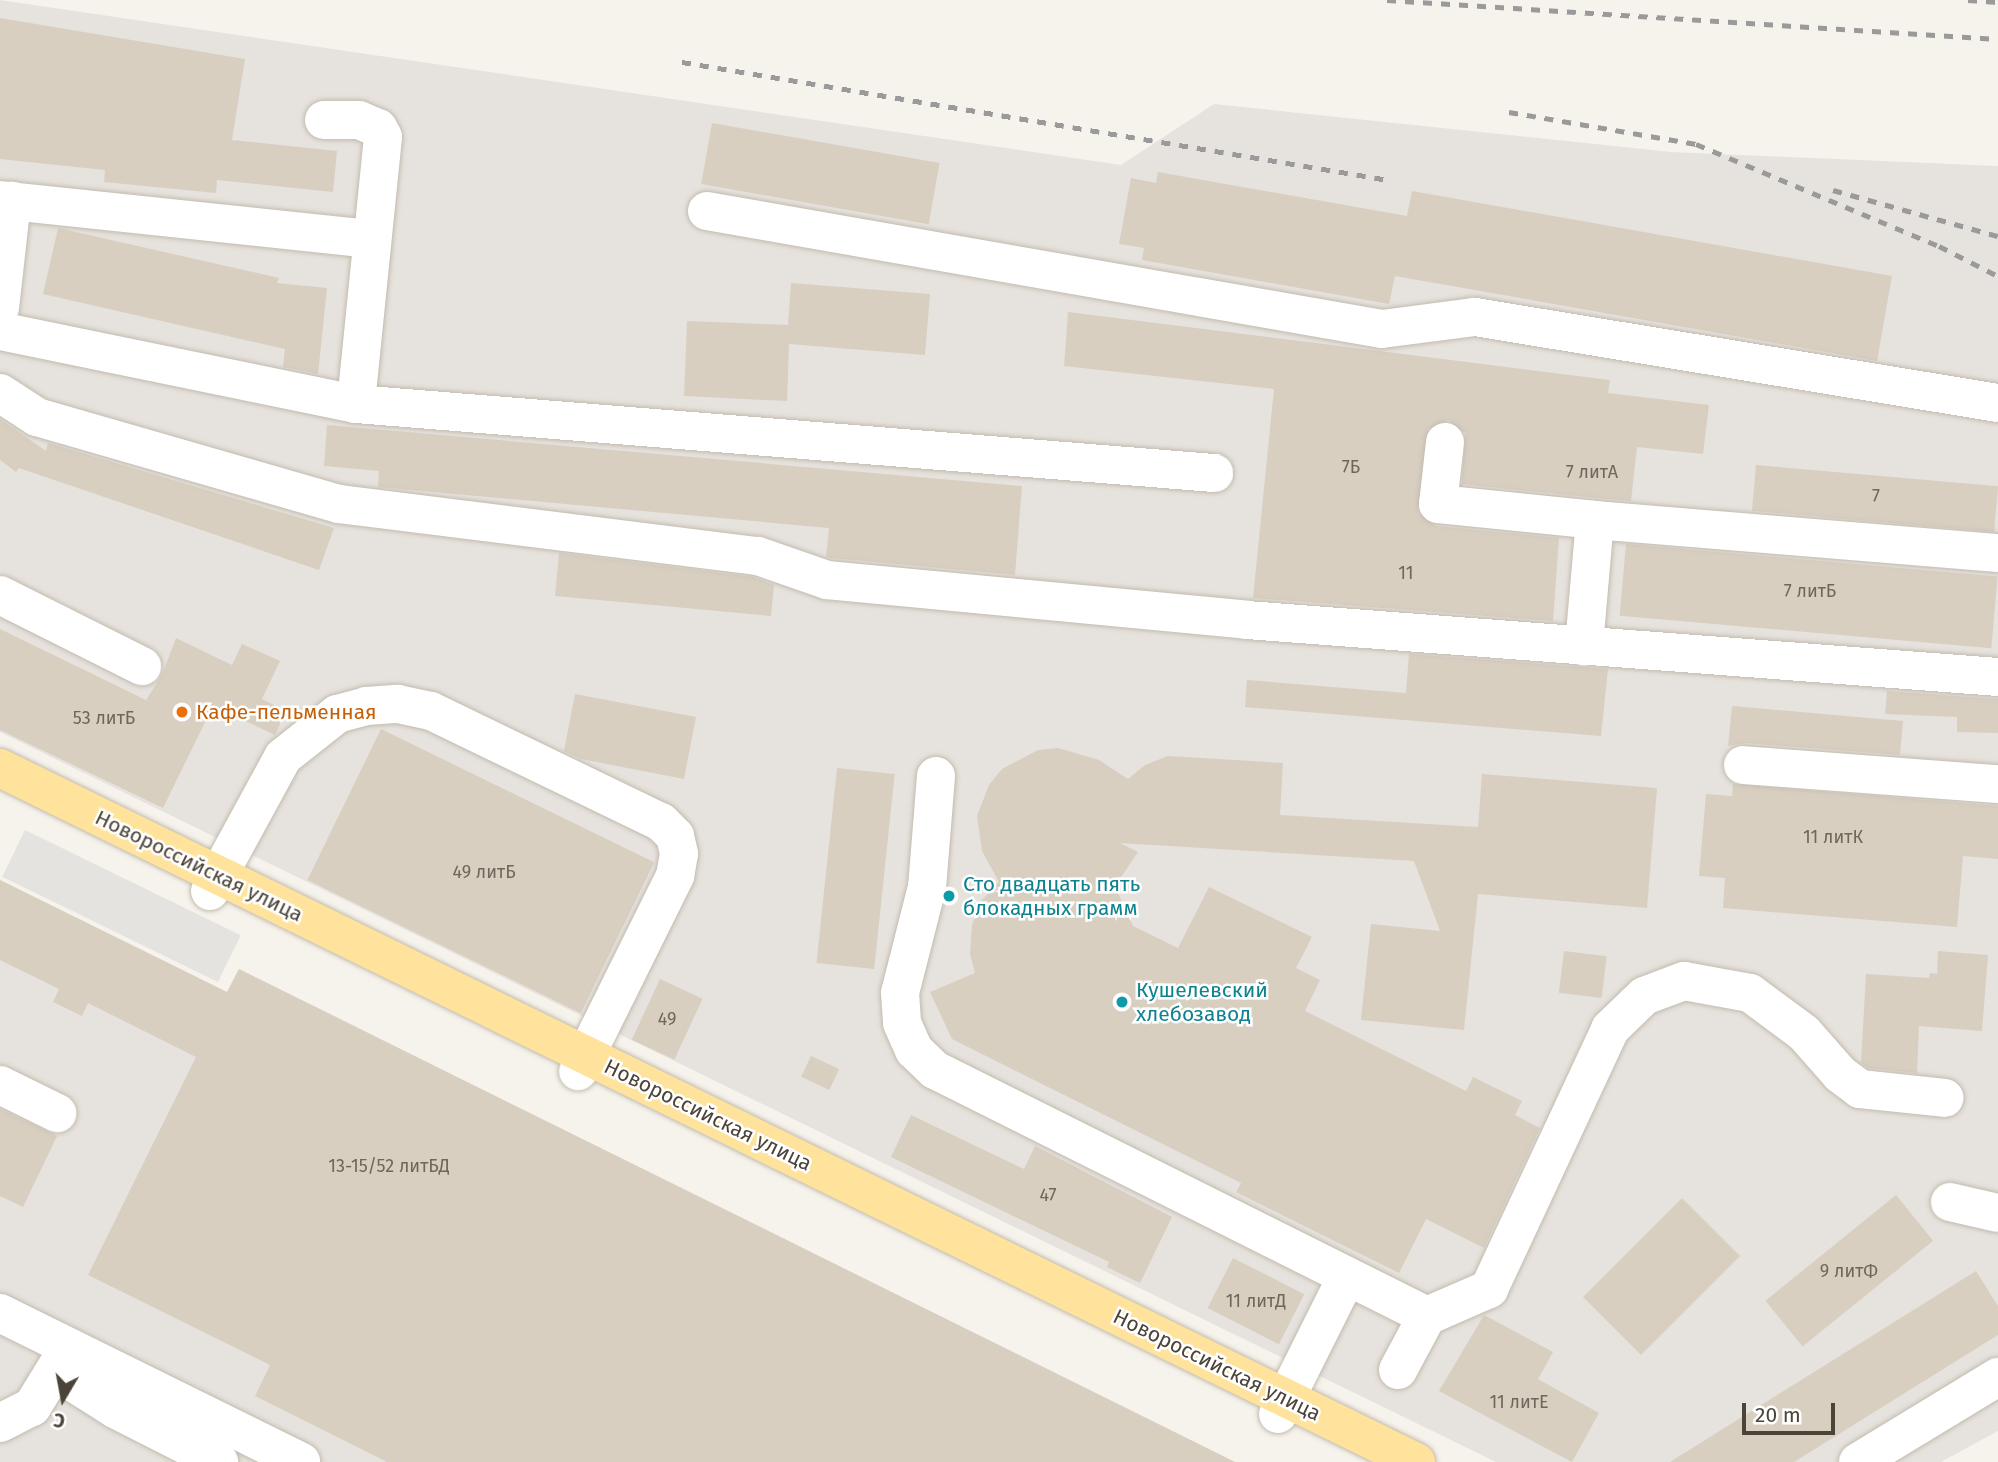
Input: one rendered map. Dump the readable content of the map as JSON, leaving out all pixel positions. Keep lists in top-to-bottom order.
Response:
{
  "streets": {
    "main road": ["Новороссийская улица"]
  },
  "places": ["Кафе-пельменная", "Сто двадцать пять блокадных грамм", "Кушелевский хлебозавод"],
  "house_numbers": [
    "7Б",
    "7 литА",
    "7",
    "11",
    "7 литБ",
    "53 литБ",
    "11 литК",
    "49 литБ",
    "49",
    "13-15/52 литБД",
    "47",
    "9 литФ",
    "11 литД",
    "11 литЕ"
  ],
  "scale_bar": "20 m",
  "north": "bottom"
}
